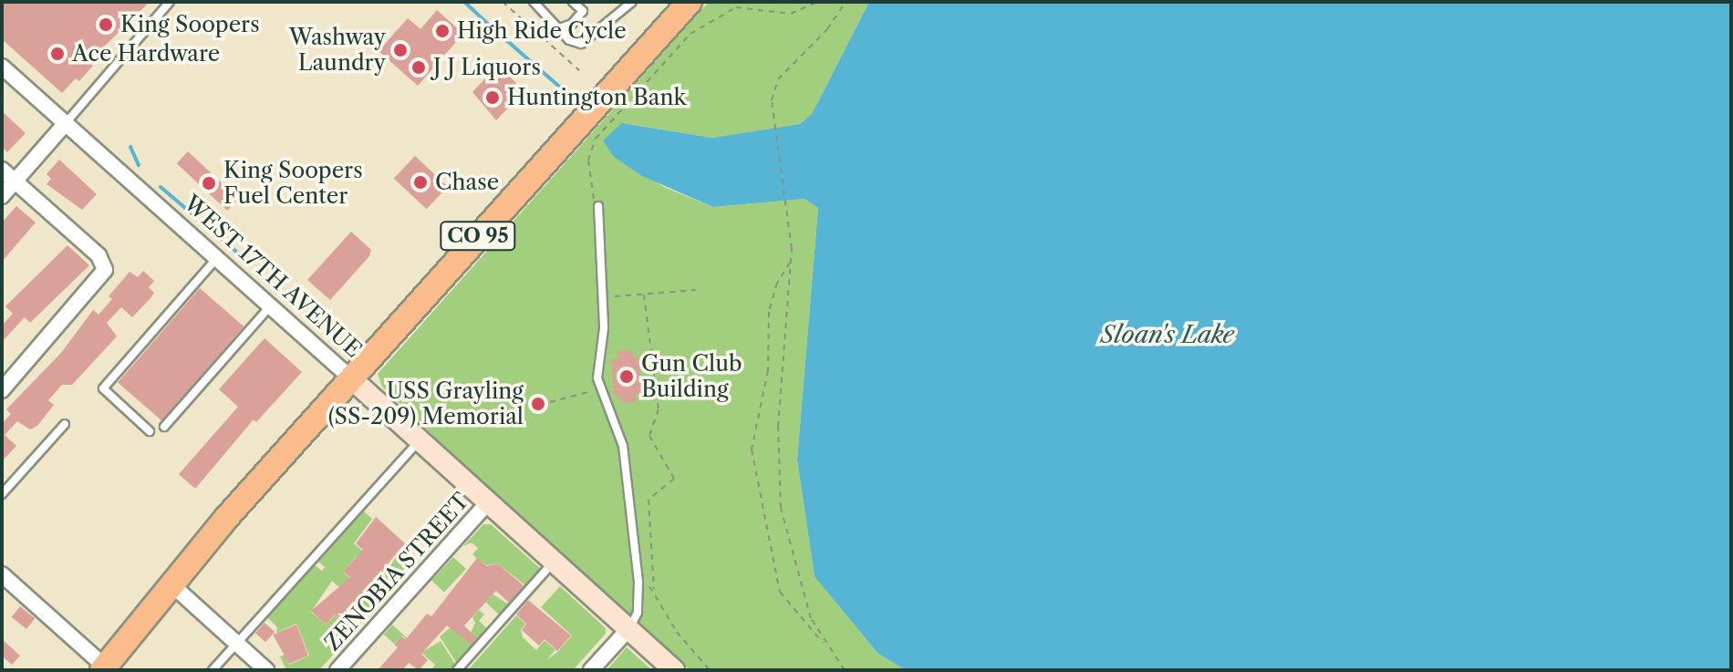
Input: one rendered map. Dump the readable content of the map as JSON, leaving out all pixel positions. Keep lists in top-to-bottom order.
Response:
{
  "streets": {
    "main road": ["CO 95"],
    "street": ["WEST 17TH AVENUE", "ZENOBIA STREET"]
  },
  "crossings": [
    ["CO 95", "WEST 17TH AVENUE"],
    ["WEST 17TH AVENUE", "ZENOBIA STREET"]
  ],
  "water": ["Sloan's Lake"],
  "places": [
    "King Soopers",
    "High Ride Cycle",
    "Washway Laundry",
    "Ace Hardware",
    "J J Liquors",
    "Huntington Bank",
    "Chase",
    "King Soopers Fuel Center",
    "Gun Club Building",
    "USS Grayling (SS-209) Memorial"
  ]
}
